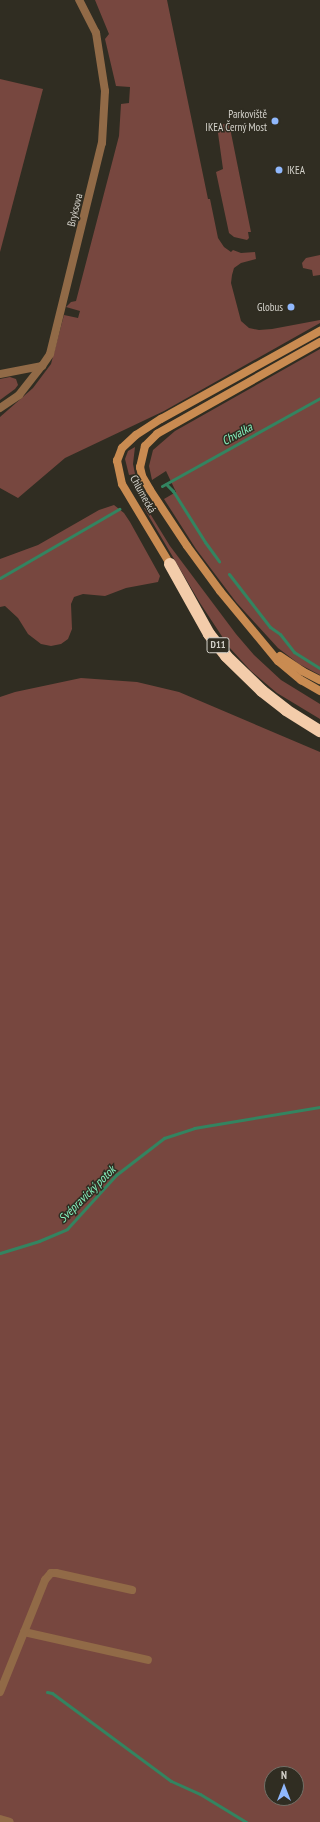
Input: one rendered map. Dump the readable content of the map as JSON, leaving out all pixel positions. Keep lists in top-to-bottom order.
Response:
{
  "streets": {
    "highway": ["Chlumecká", "D11"],
    "street": ["Bryksova"]
  },
  "crossings": [
    ["Chlumecká", "D11"]
  ],
  "water": ["Chvalka", "Svépravický potok"],
  "places": ["Parkoviště IKEA Černý Most", "IKEA", "Globus"],
  "north": "top"
}
